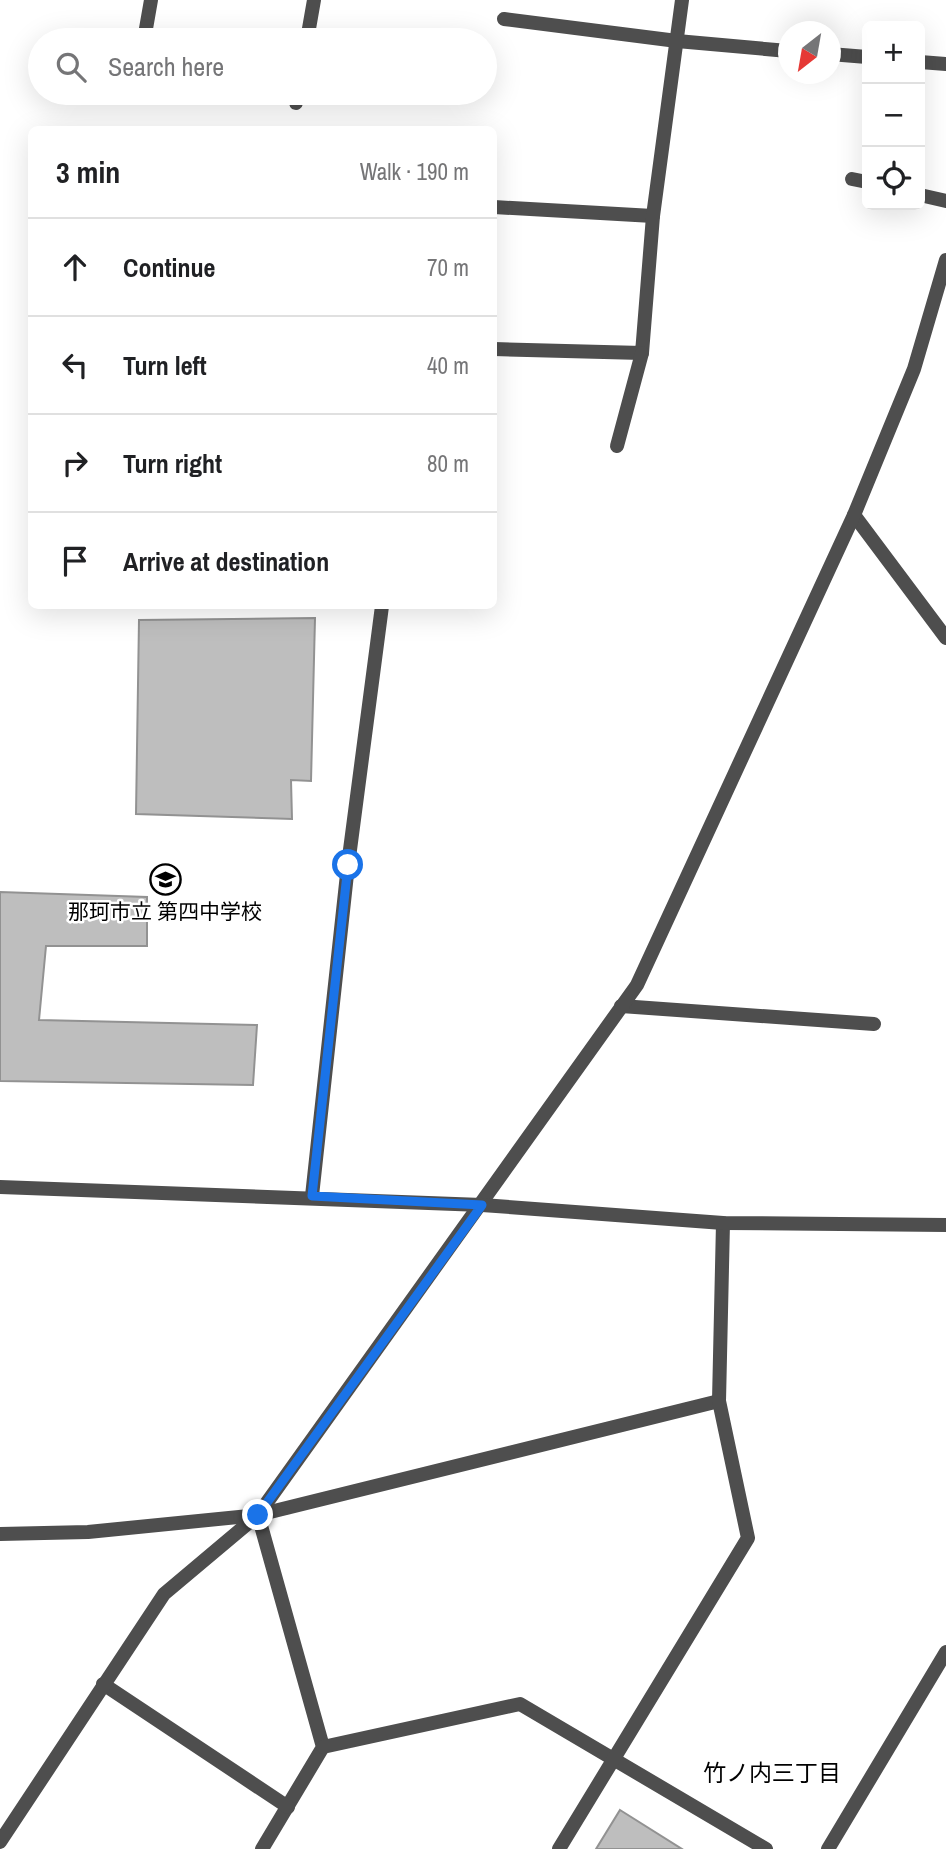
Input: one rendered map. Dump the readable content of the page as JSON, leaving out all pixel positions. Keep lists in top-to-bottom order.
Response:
{
  "districts": ["竹ノ内三丁目"],
  "places": {
    "school or university": ["那珂市立 第四中学校"]
  },
  "north": "bottom left",
  "page": {
    "map_buttons": ["+", "−"],
    "search": "Search here",
    "heading": ["3 min", "Walk · 190 m"],
    "list": [
      ["Continue", "70 m"],
      ["Turn left", "40 m"],
      ["Turn right", "80 m"],
      "Arrive at destination"
    ]
  }
}
